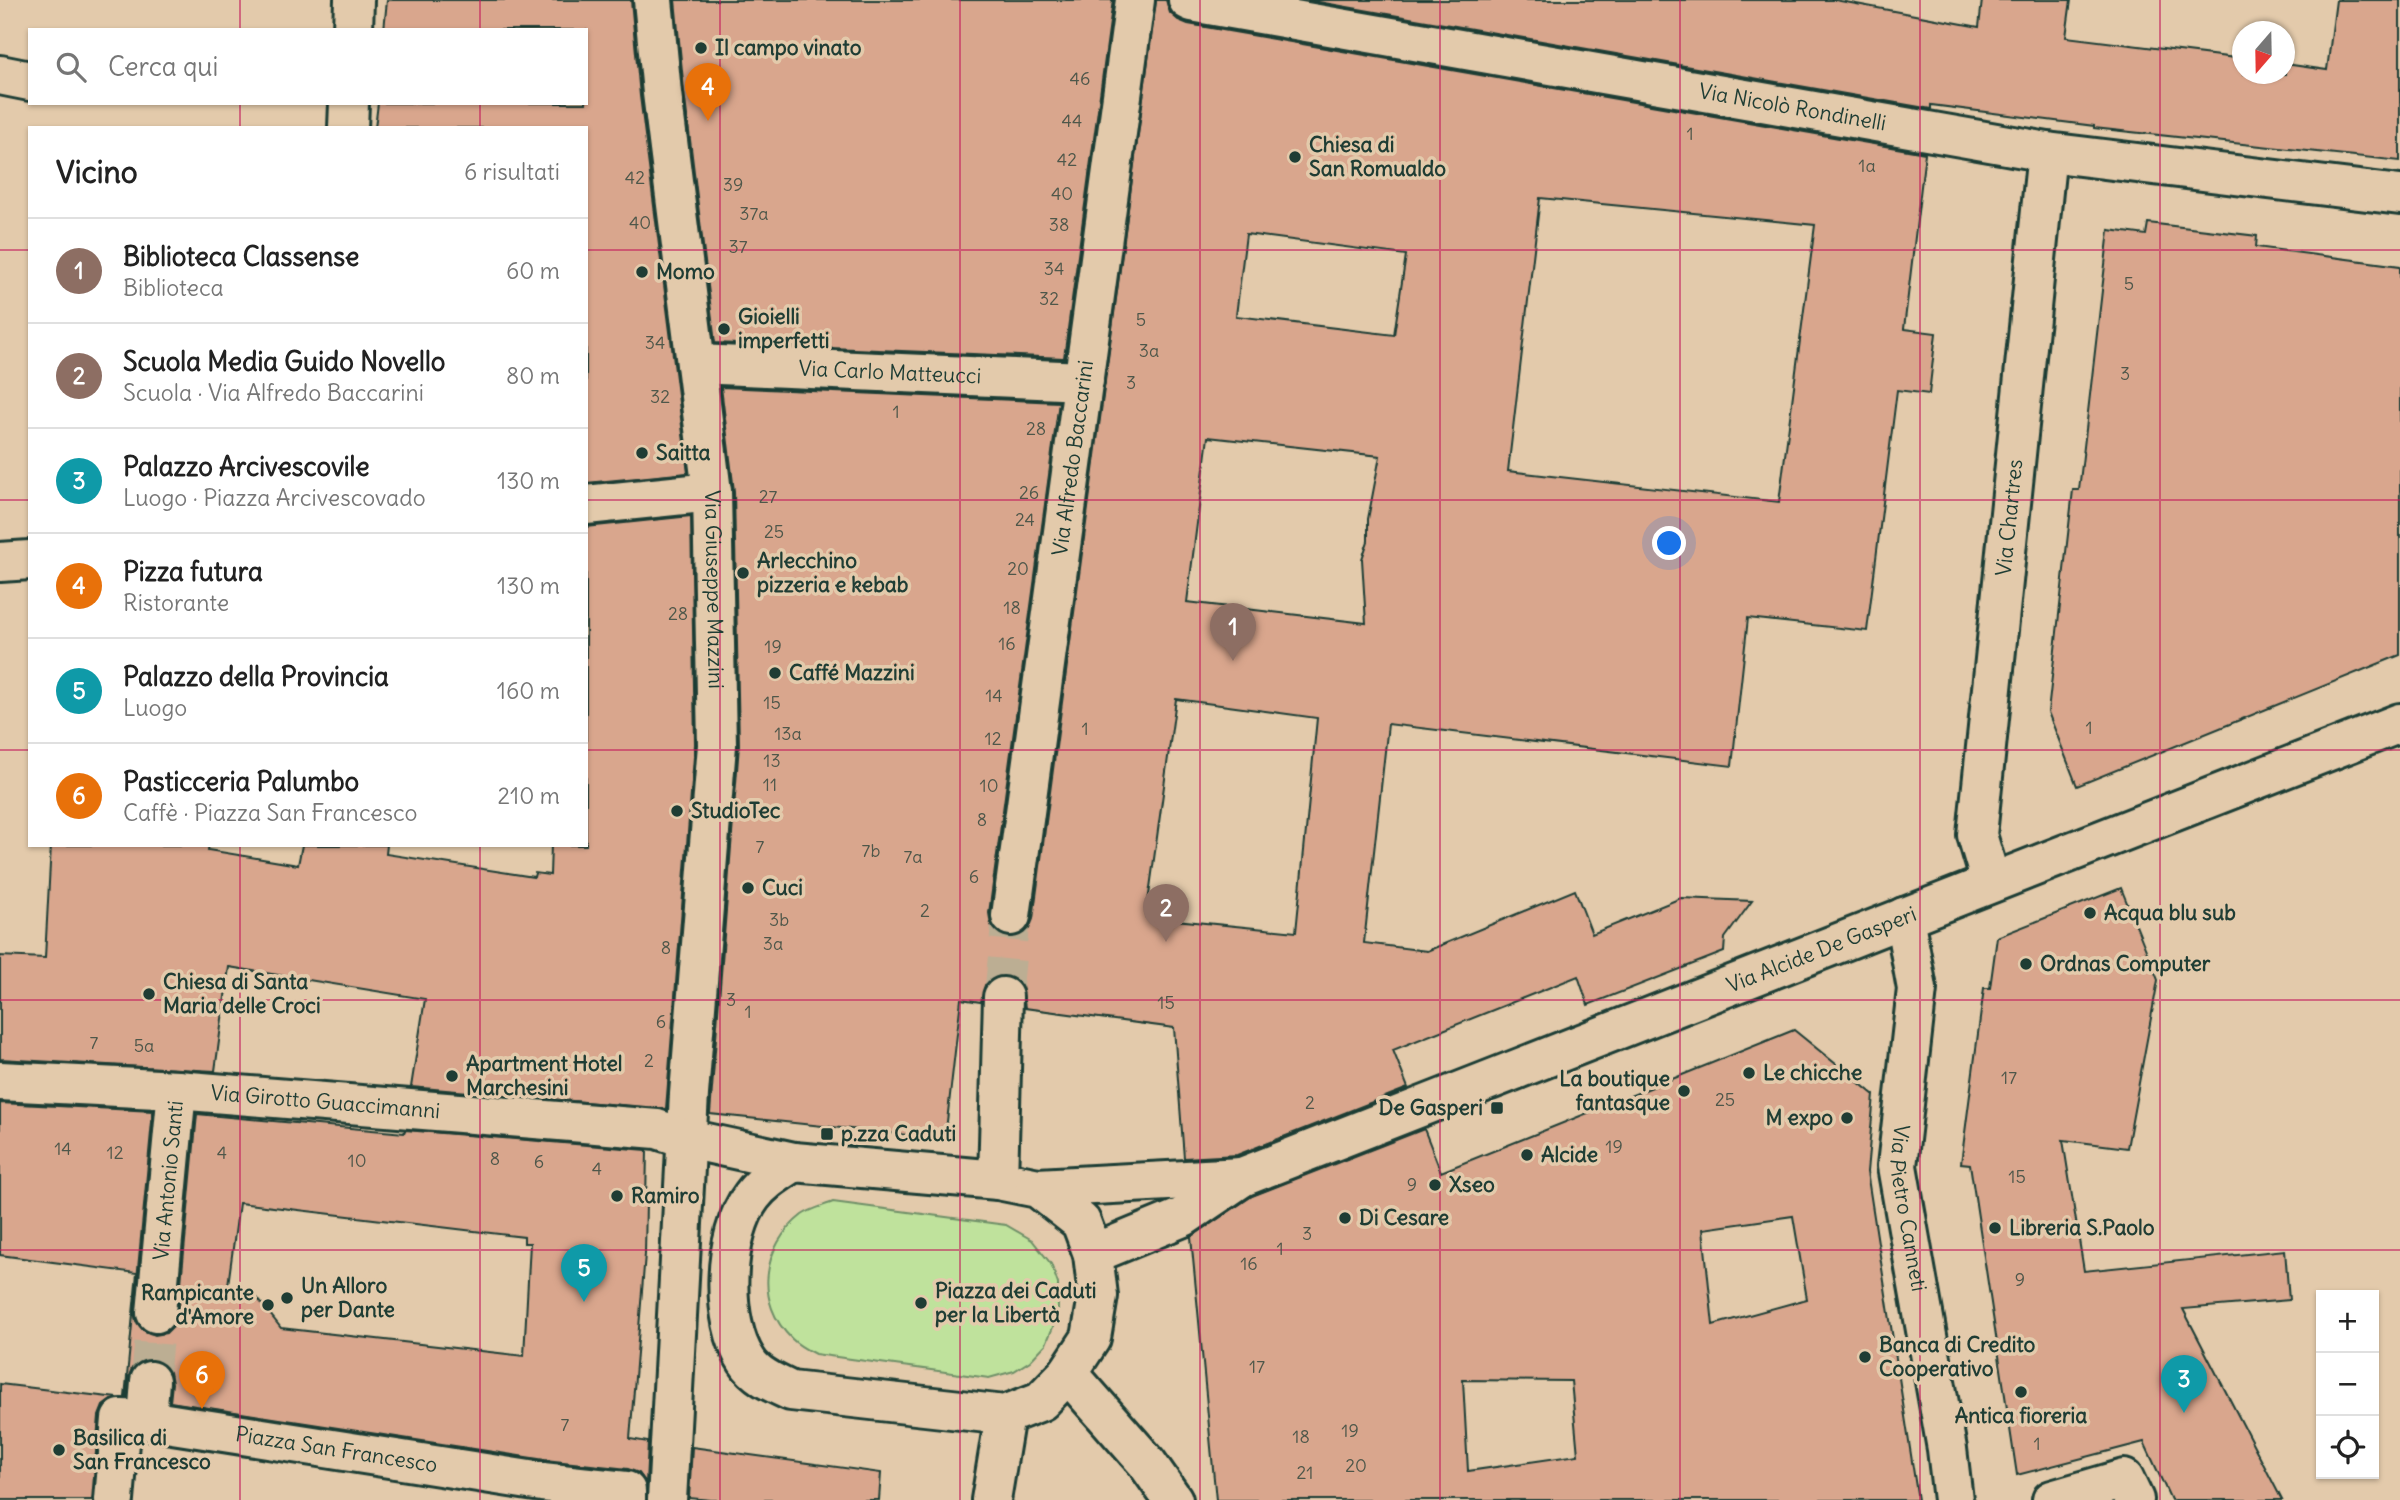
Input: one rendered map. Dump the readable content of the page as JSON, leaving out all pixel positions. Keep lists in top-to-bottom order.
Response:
{
  "streets": {
    "street": [
      "Via Nicolò Rondinelli",
      "Via Carlo Matteucci",
      "Via Alfredo Baccarini",
      "Via Chartres",
      "Via Giuseppe Mazzini",
      "Via Alcide De Gasperi",
      "Via Girotto Guaccimanni",
      "Via Antonio Santi",
      "Via Pietro Canneti",
      "Piazza San Francesco"
    ]
  },
  "crossings": [
    ["Via Nicolò Rondinelli", "Via Chartres"],
    ["Via Carlo Matteucci", "Via Alfredo Baccarini"],
    ["Via Carlo Matteucci", "Via Giuseppe Mazzini"],
    ["Via Chartres", "Via Alcide De Gasperi"],
    ["Via Giuseppe Mazzini", "Via Girotto Guaccimanni"],
    ["Via Alcide De Gasperi", "Via Girotto Guaccimanni"],
    ["Via Alcide De Gasperi", "Via Pietro Canneti"],
    ["Via Girotto Guaccimanni", "Via Antonio Santi"]
  ],
  "places": {
    "other": [
      "Il campo vinato",
      "Chiesa di San Romualdo",
      "Momo",
      "Gioielli imperfetti",
      "Saitta",
      "Arlecchino pizzeria e kebab",
      "Caffé Mazzini",
      "StudioTec",
      "Cuci",
      "Acqua blu sub",
      "Ordnas Computer",
      "Chiesa di Santa Maria delle Croci",
      "Le chicche",
      "Apartment Hotel Marchesini",
      "La boutique fantasque",
      "M expo",
      "Alcide",
      "Xseo",
      "Ramiro",
      "Di Cesare",
      "Libreria S.Paolo",
      "Un Alloro per Dante",
      "Piazza dei Caduti per la Libertà",
      "Rampicante d'Amore",
      "Banca di Credito Cooperativo",
      "Antica fioreria",
      "Basilica di San Francesco"
    ],
    "transit": ["De Gasperi", "p.zza Caduti"]
  },
  "house_numbers": [
    "46",
    "44",
    "1",
    "42",
    "1a",
    "42",
    "39",
    "40",
    "37a",
    "40",
    "38",
    "37",
    "34",
    "5",
    "32",
    "5",
    "34",
    "3a",
    "3",
    "3",
    "32",
    "1",
    "28",
    "26",
    "27",
    "24",
    "25",
    "20",
    "18",
    "28",
    "16",
    "19",
    "14",
    "15",
    "1",
    "1",
    "13a",
    "12",
    "13",
    "11",
    "10",
    "8",
    "7",
    "7b",
    "7a",
    "6",
    "2",
    "3b",
    "3a",
    "8",
    "3",
    "15",
    "1",
    "6",
    "7",
    "5a",
    "2",
    "17",
    "25",
    "2",
    "19",
    "14",
    "12",
    "4",
    "8",
    "10",
    "6",
    "4",
    "15",
    "9",
    "3",
    "1",
    "16",
    "9",
    "17",
    "7",
    "19",
    "18",
    "1",
    "20",
    "21"
  ],
  "north": "bottom",
  "page": {
    "search": "Cerca qui",
    "pins": [
      "4",
      "1",
      "2",
      "5",
      "6",
      "3"
    ],
    "heading": ["Vicino", "6 risultati"],
    "list": [
      {
        "mark": "1",
        "name": "Biblioteca Classense",
        "note": "Biblioteca",
        "value": "60 m"
      },
      {
        "mark": "2",
        "name": "Scuola Media Guido Novello",
        "note": "Scuola · Via Alfredo Baccarini",
        "value": "80 m"
      },
      {
        "mark": "3",
        "name": "Palazzo Arcivescovile",
        "note": "Luogo · Piazza Arcivescovado",
        "value": "130 m"
      },
      {
        "mark": "4",
        "name": "Pizza futura",
        "note": "Ristorante",
        "value": "130 m"
      },
      {
        "mark": "5",
        "name": "Palazzo della Provincia",
        "note": "Luogo",
        "value": "160 m"
      },
      {
        "mark": "6",
        "name": "Pasticceria Palumbo",
        "note": "Caffè · Piazza San Francesco",
        "value": "210 m"
      }
    ],
    "map_buttons": ["+", "−"]
  }
}
